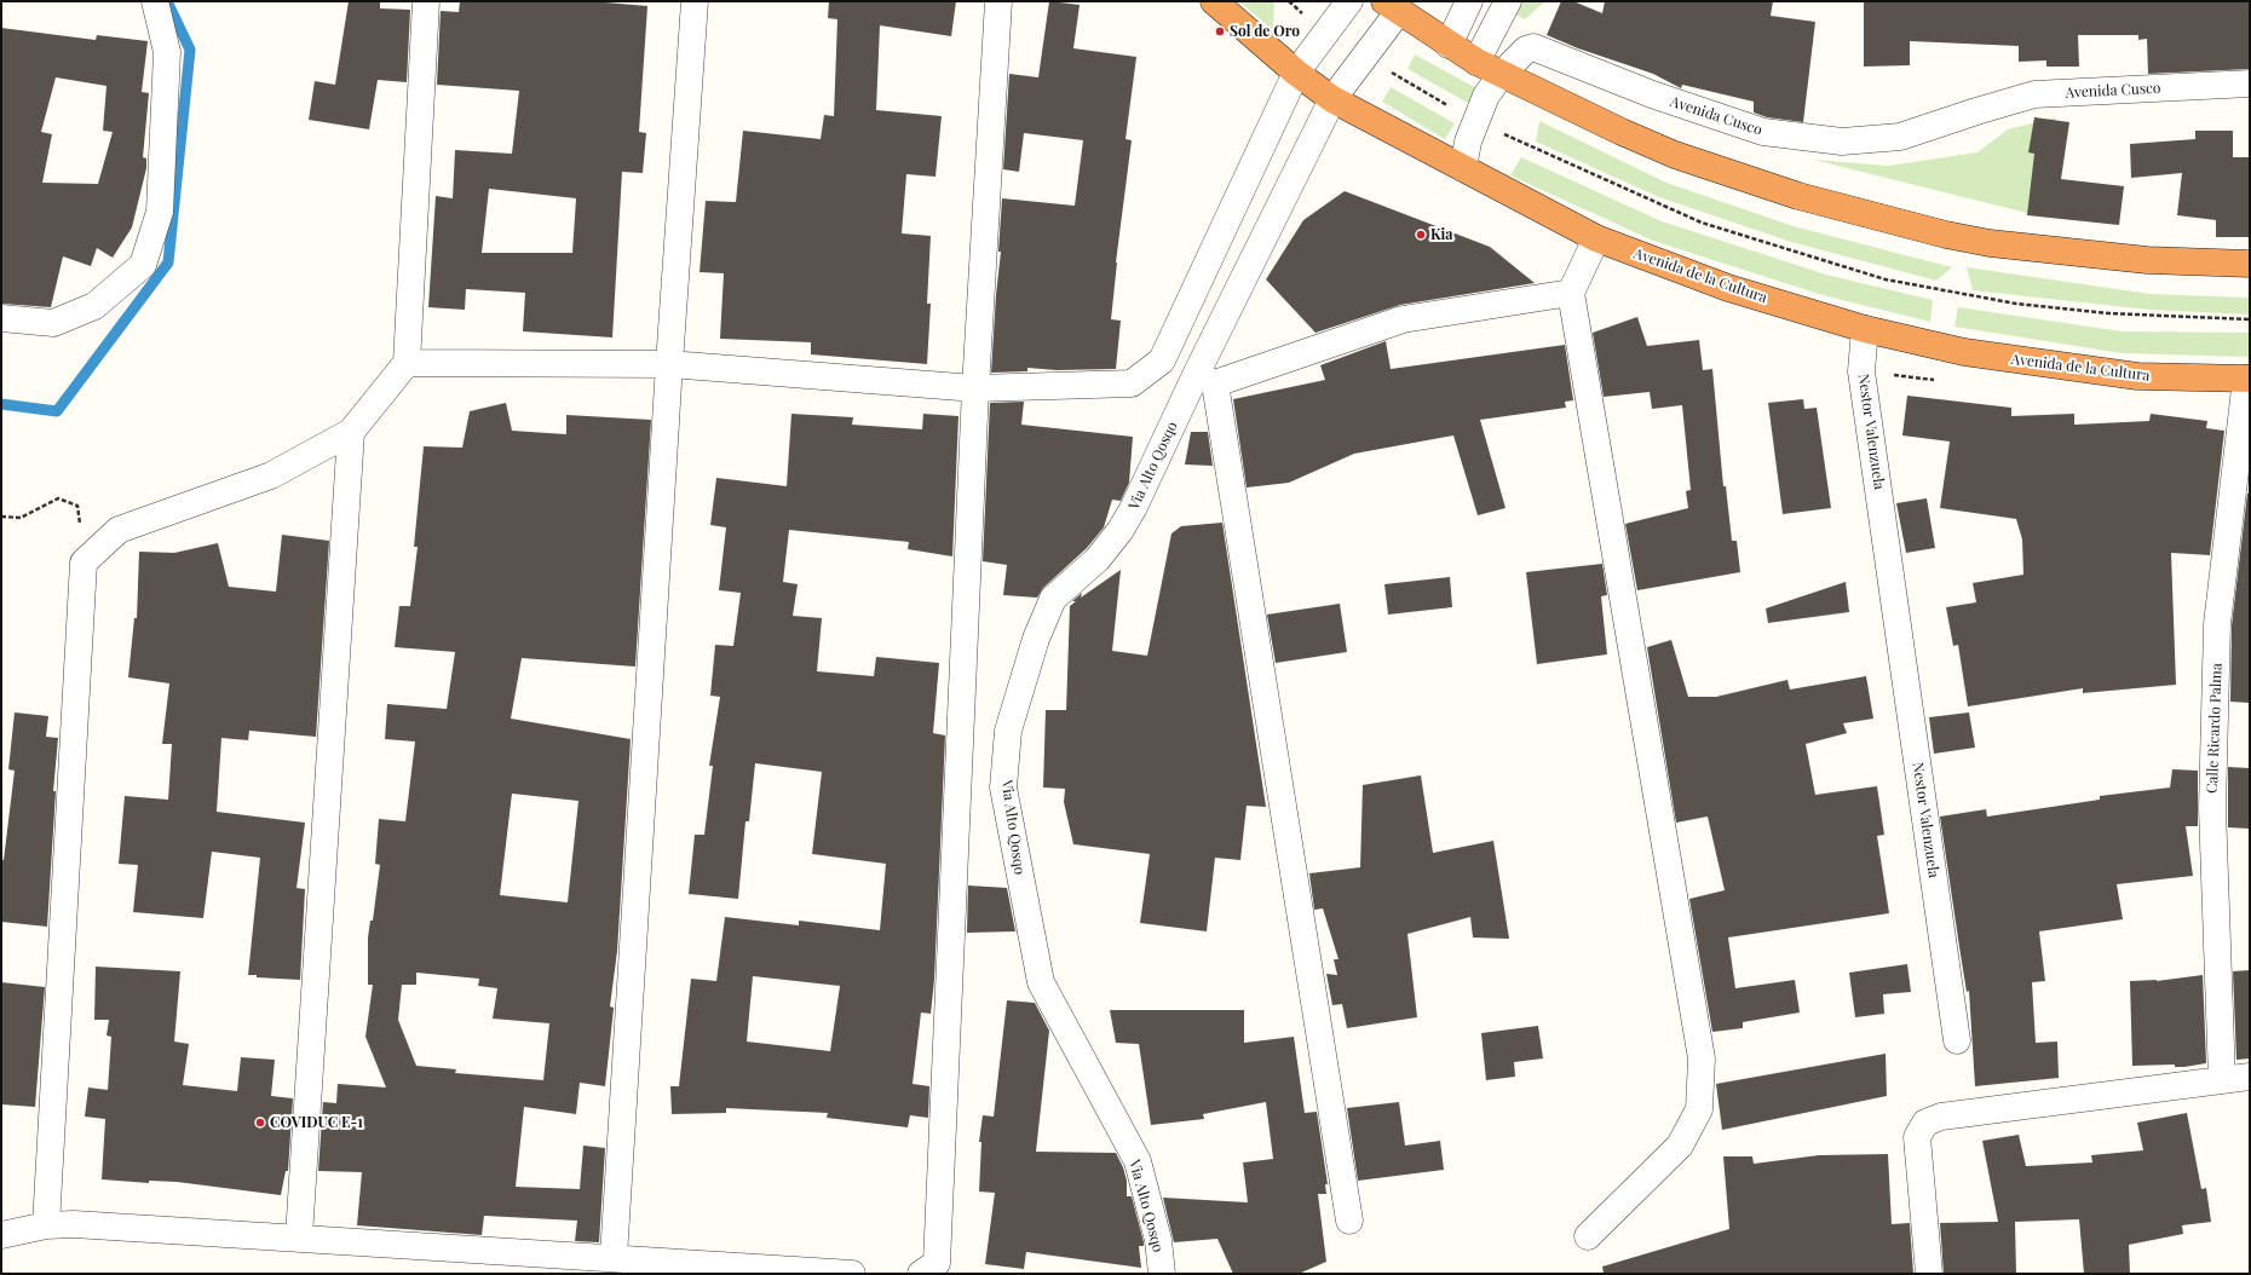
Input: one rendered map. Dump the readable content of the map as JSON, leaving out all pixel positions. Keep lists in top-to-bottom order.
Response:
{
  "streets": {
    "highway": ["Avenida de la Cultura"],
    "street": [
      "Avenida Cusco",
      "Nestor Valenzuela",
      "Via Alto Qosqo",
      "Calle Ricardo Palma"
    ]
  },
  "crossings": [
    ["Avenida Cusco", "Avenida de la Cultura"],
    ["Avenida de la Cultura", "Nestor Valenzuela"],
    ["Avenida de la Cultura", "Via Alto Qosqo"],
    ["Avenida de la Cultura", "Calle Ricardo Palma"]
  ],
  "places": ["Sol de Oro", "Kia", "COVIDUC E-1"]
}
